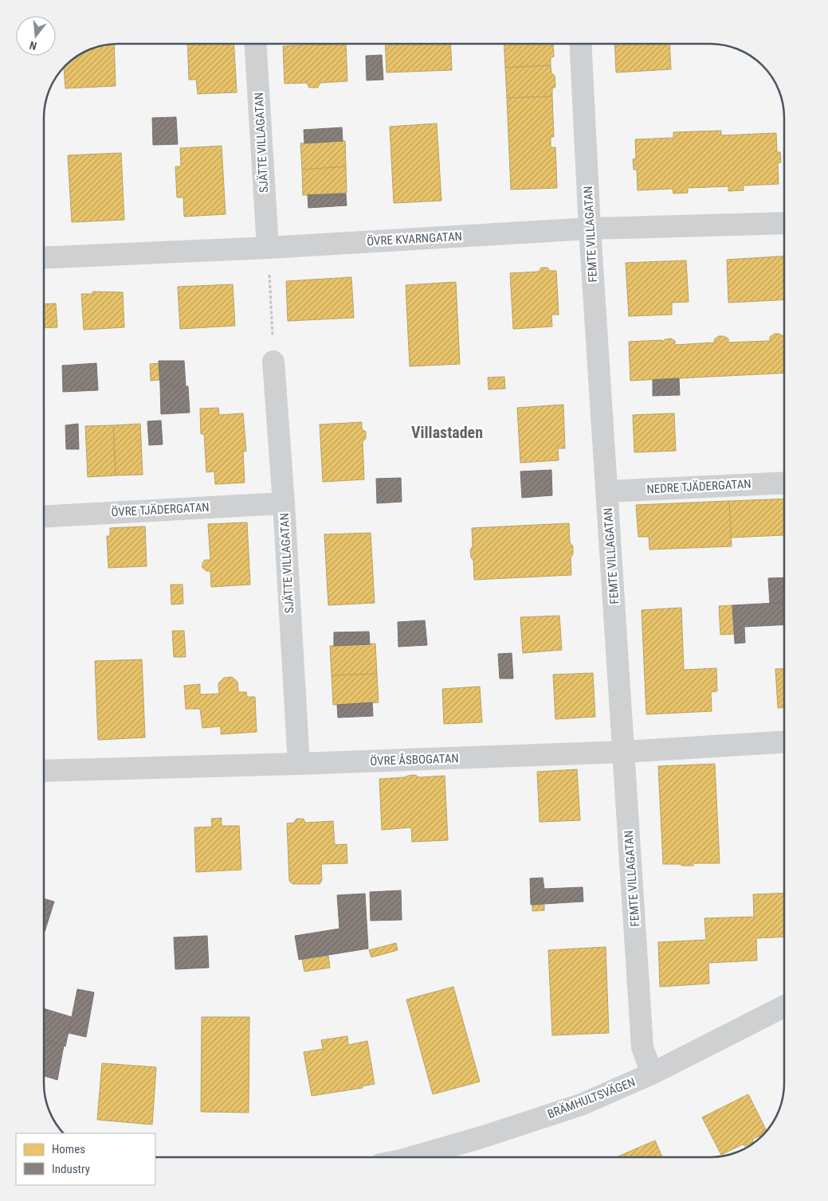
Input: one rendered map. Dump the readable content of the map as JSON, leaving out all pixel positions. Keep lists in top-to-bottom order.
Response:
{
  "streets": {
    "street": [
      "SJÄTTE VILLAGATAN",
      "FEMTE VILLAGATAN",
      "ÖVRE KVARNGATAN",
      "NEDRE TJÄDERGATAN",
      "ÖVRE TJÄDERGATAN",
      "ÖVRE ÅSBOGATAN",
      "BRÄMHULTSVÄGEN"
    ]
  },
  "crossings": [
    ["SJÄTTE VILLAGATAN", "ÖVRE KVARNGATAN"],
    ["SJÄTTE VILLAGATAN", "ÖVRE TJÄDERGATAN"],
    ["SJÄTTE VILLAGATAN", "ÖVRE ÅSBOGATAN"],
    ["FEMTE VILLAGATAN", "ÖVRE KVARNGATAN"],
    ["FEMTE VILLAGATAN", "NEDRE TJÄDERGATAN"],
    ["FEMTE VILLAGATAN", "ÖVRE ÅSBOGATAN"],
    ["FEMTE VILLAGATAN", "BRÄMHULTSVÄGEN"]
  ],
  "districts": ["Villastaden"],
  "legend": ["Homes", "Industry"],
  "north": "bottom"
}
